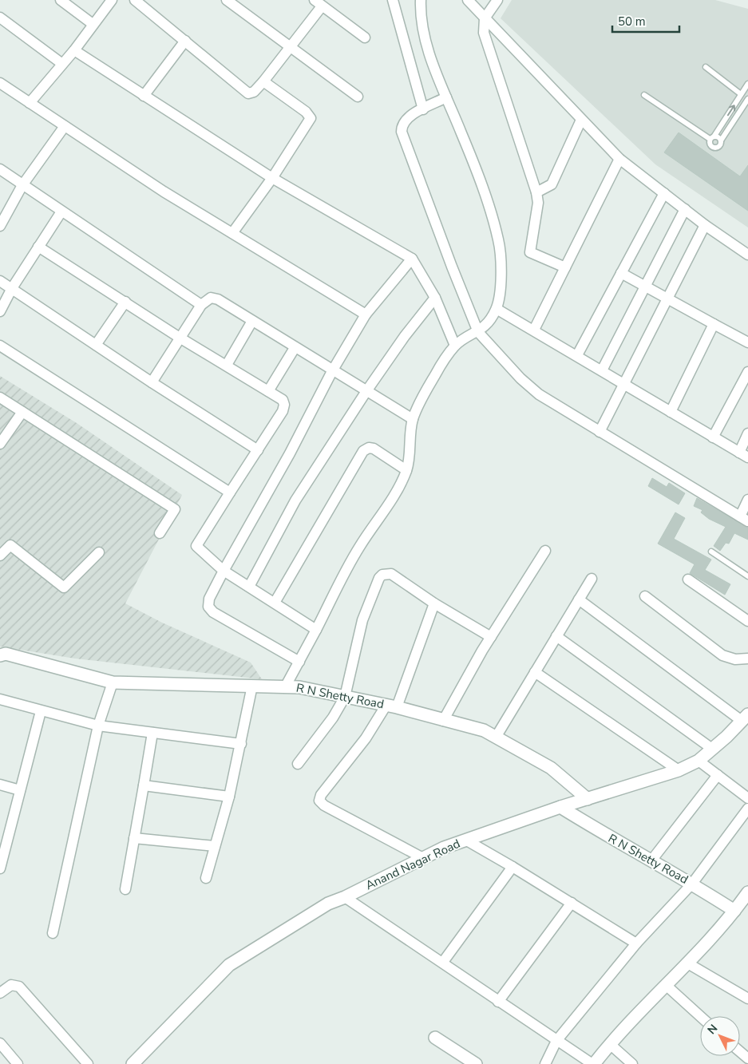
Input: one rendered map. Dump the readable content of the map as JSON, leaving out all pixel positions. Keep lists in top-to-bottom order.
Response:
{
  "streets": {
    "street": ["R N Shetty Road", "Anand Nagar Road"]
  },
  "crossings": [
    ["R N Shetty Road", "Anand Nagar Road"]
  ],
  "scale_bar": "50 m",
  "north": "top left"
}
